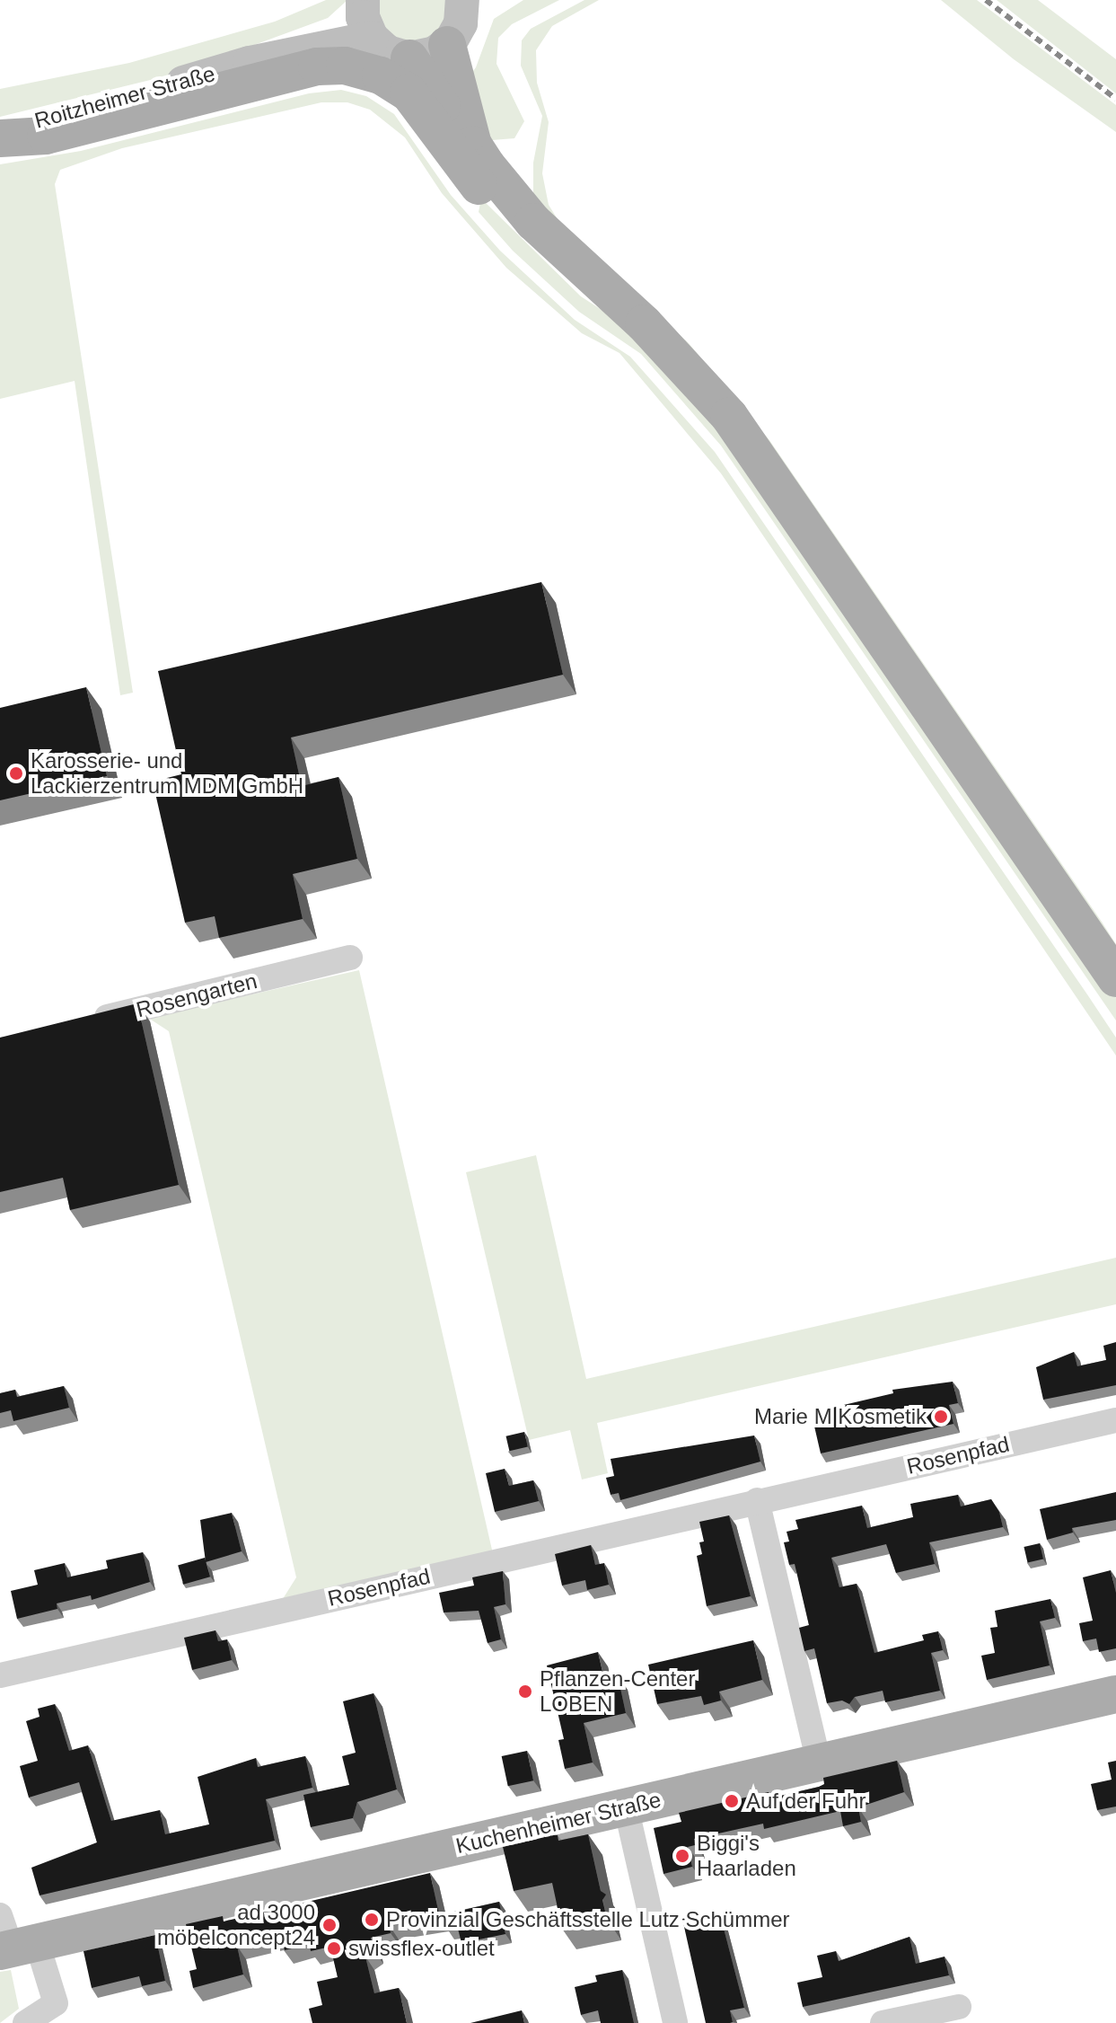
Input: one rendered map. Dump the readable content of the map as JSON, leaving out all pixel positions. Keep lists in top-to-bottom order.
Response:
{
  "streets": {
    "main road": ["Kuchenheimer Straße"],
    "street": ["Roitzheimer Straße", "Rosengarten", "Rosenpfad"]
  },
  "places": [
    "Karosserie- und Lackierzentrum MDM GmbH",
    "Marie M Kosmetik",
    "Pflanzen-Center LOBEN",
    "Auf der Fuhr",
    "Biggi's Haarladen",
    "Provinzial Geschäftsstelle Lutz Schümmer",
    "ad 3000 möbelconcept24",
    "swissflex-outlet"
  ]
}
